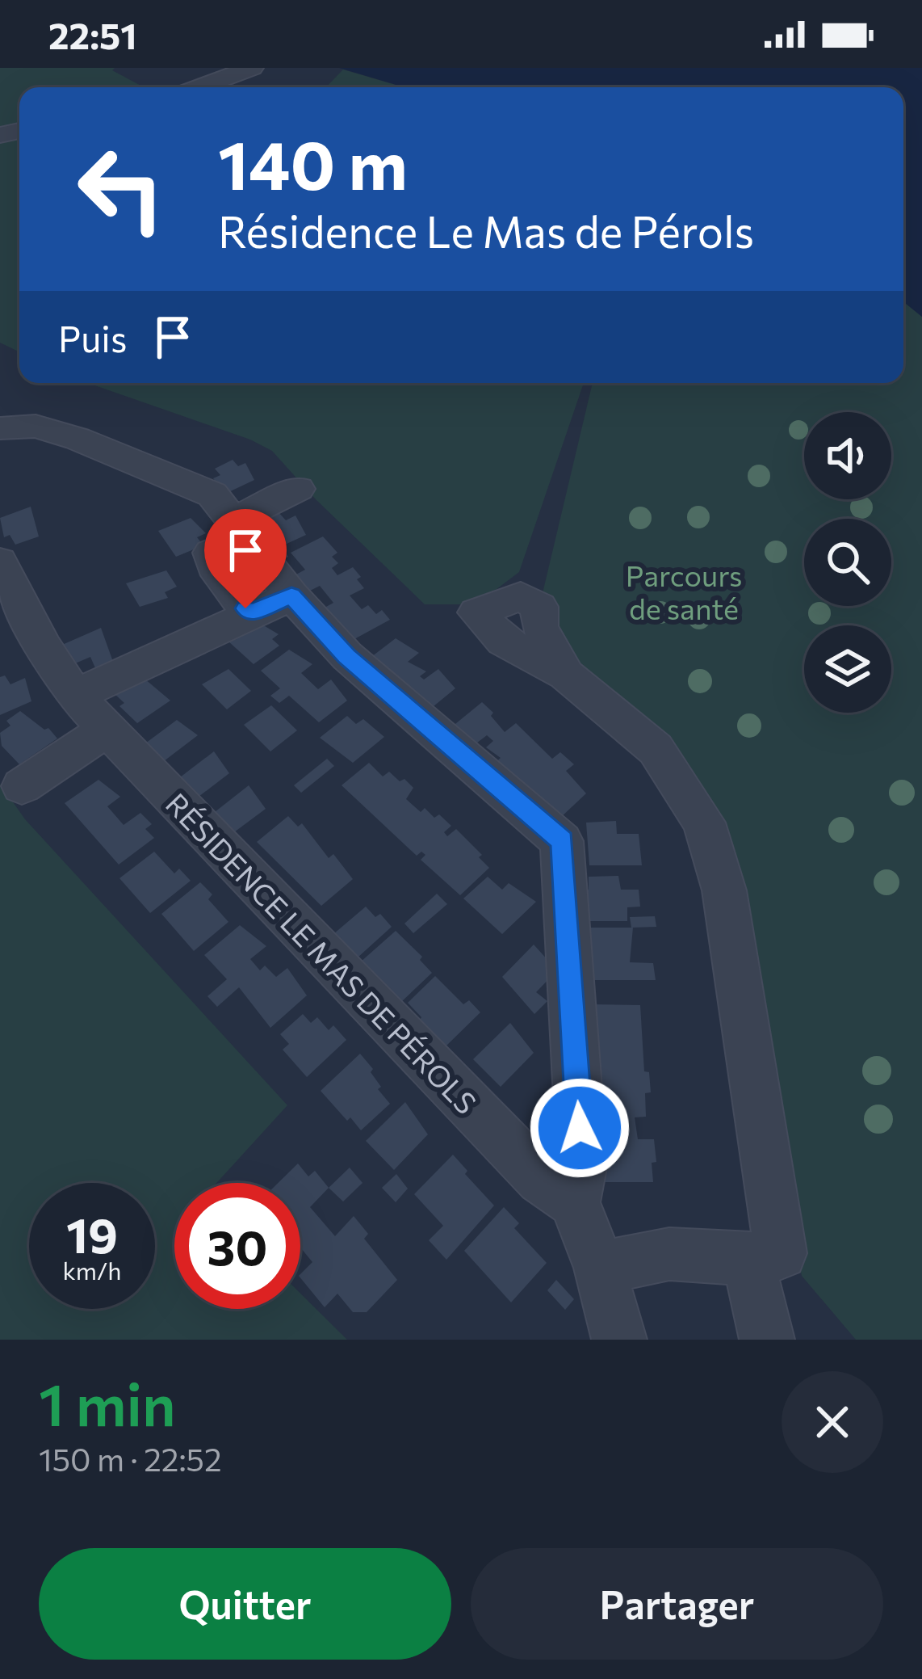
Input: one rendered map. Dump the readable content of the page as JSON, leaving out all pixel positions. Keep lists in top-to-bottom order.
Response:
{
  "streets": {
    "street": ["RÉSIDENCE LE MAS DE PÉROLS"]
  },
  "parks": ["Parcours de santé"],
  "page": {
    "status": "22:51",
    "turn": ["140 m", "Résidence Le Mas de Pérols"],
    "then": "Puis",
    "speed": "19 km/h",
    "limit": "30",
    "heading": ["1 min", "150 m · 22:52"],
    "buttons": ["Quitter", "Partager"]
  }
}
